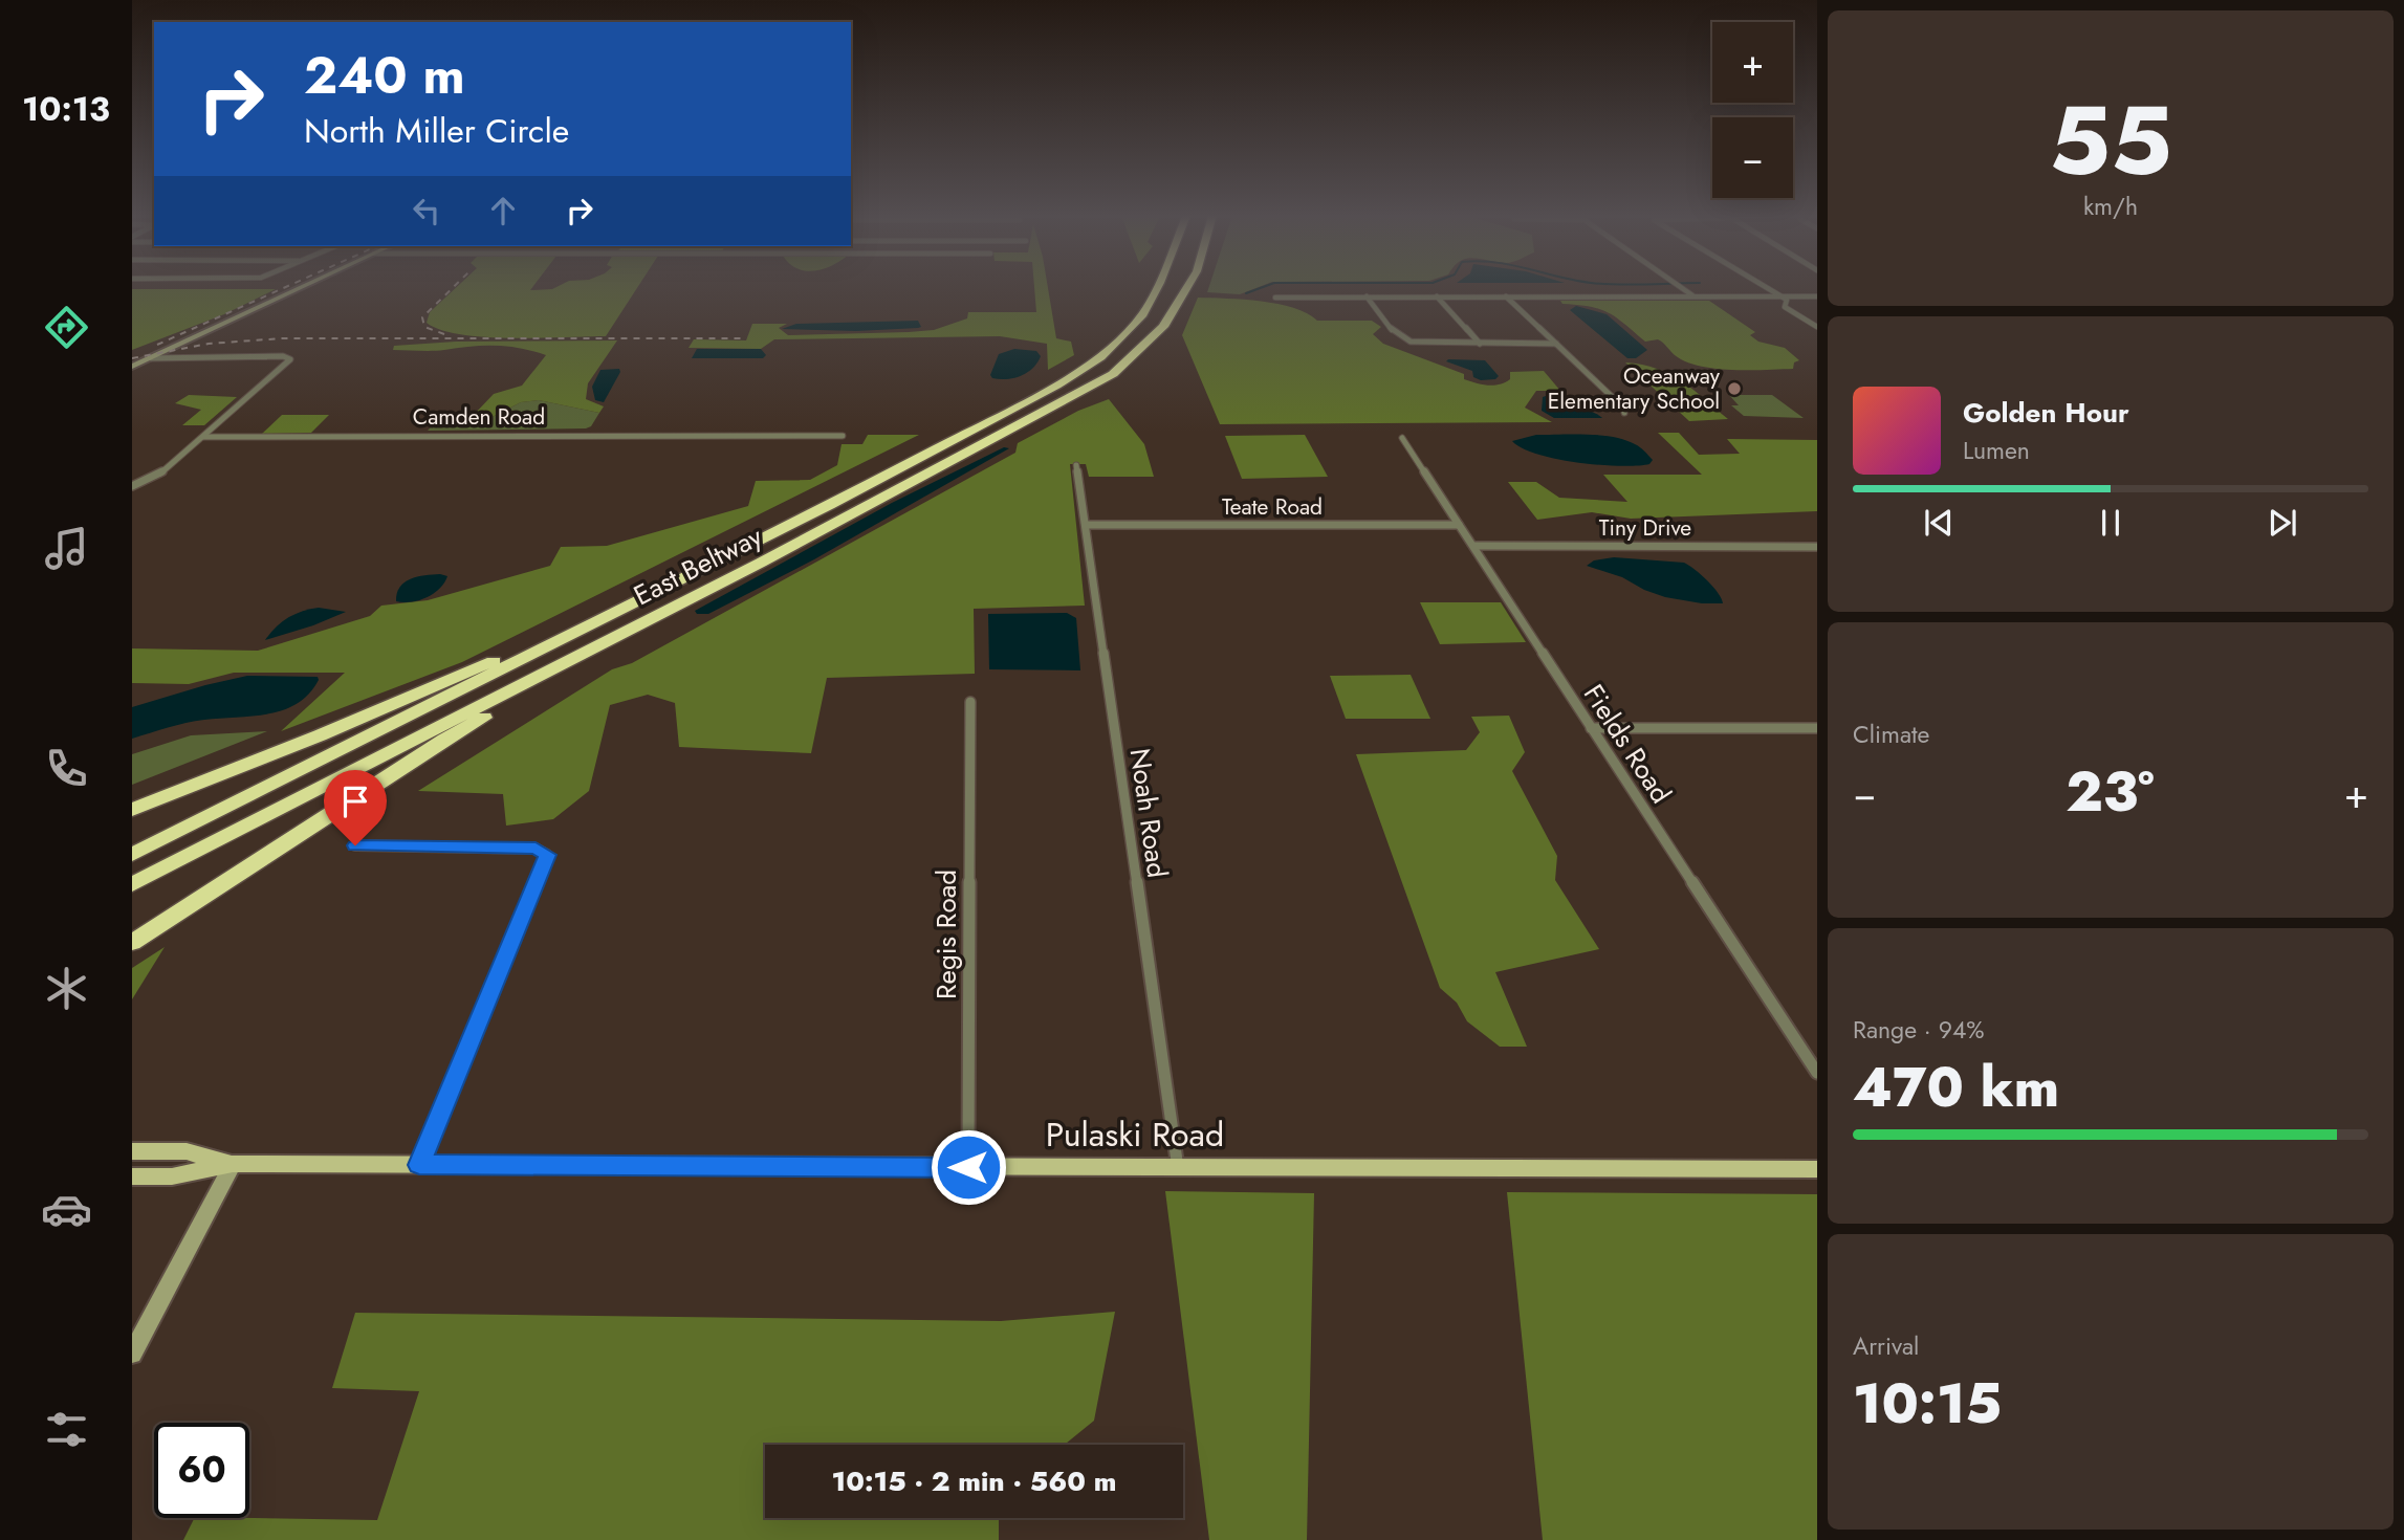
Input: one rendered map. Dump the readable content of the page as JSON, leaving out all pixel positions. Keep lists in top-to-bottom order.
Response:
{
  "streets": {
    "highway": ["East Beltway"],
    "main road": ["Pulaski Road"],
    "street": [
      "Camden Road",
      "Teate Road",
      "Tiny Drive",
      "Fields Road",
      "Noah Road",
      "Regis Road"
    ]
  },
  "crossings": [
    ["Teate Road", "Fields Road"],
    ["Teate Road", "Noah Road"],
    ["Tiny Drive", "Fields Road"],
    ["Noah Road", "Pulaski Road"],
    ["Regis Road", "Pulaski Road"]
  ],
  "places": ["Oceanway Elementary School"],
  "page": {
    "tabs": "10:13",
    "tile": [
      ["55", "km/h"],
      "Climate",
      ["Range · 94%", "470 km"],
      ["Arrival", "10:15"]
    ],
    "map_buttons": ["+", "−"],
    "turn": ["240 m", "North Miller Circle"],
    "song": ["Golden Hour", "Lumen"],
    "heat": ["−", "23°", "+"],
    "limit": "60",
    "trip": "10:15 · 2 min · 560 m"
  }
}
